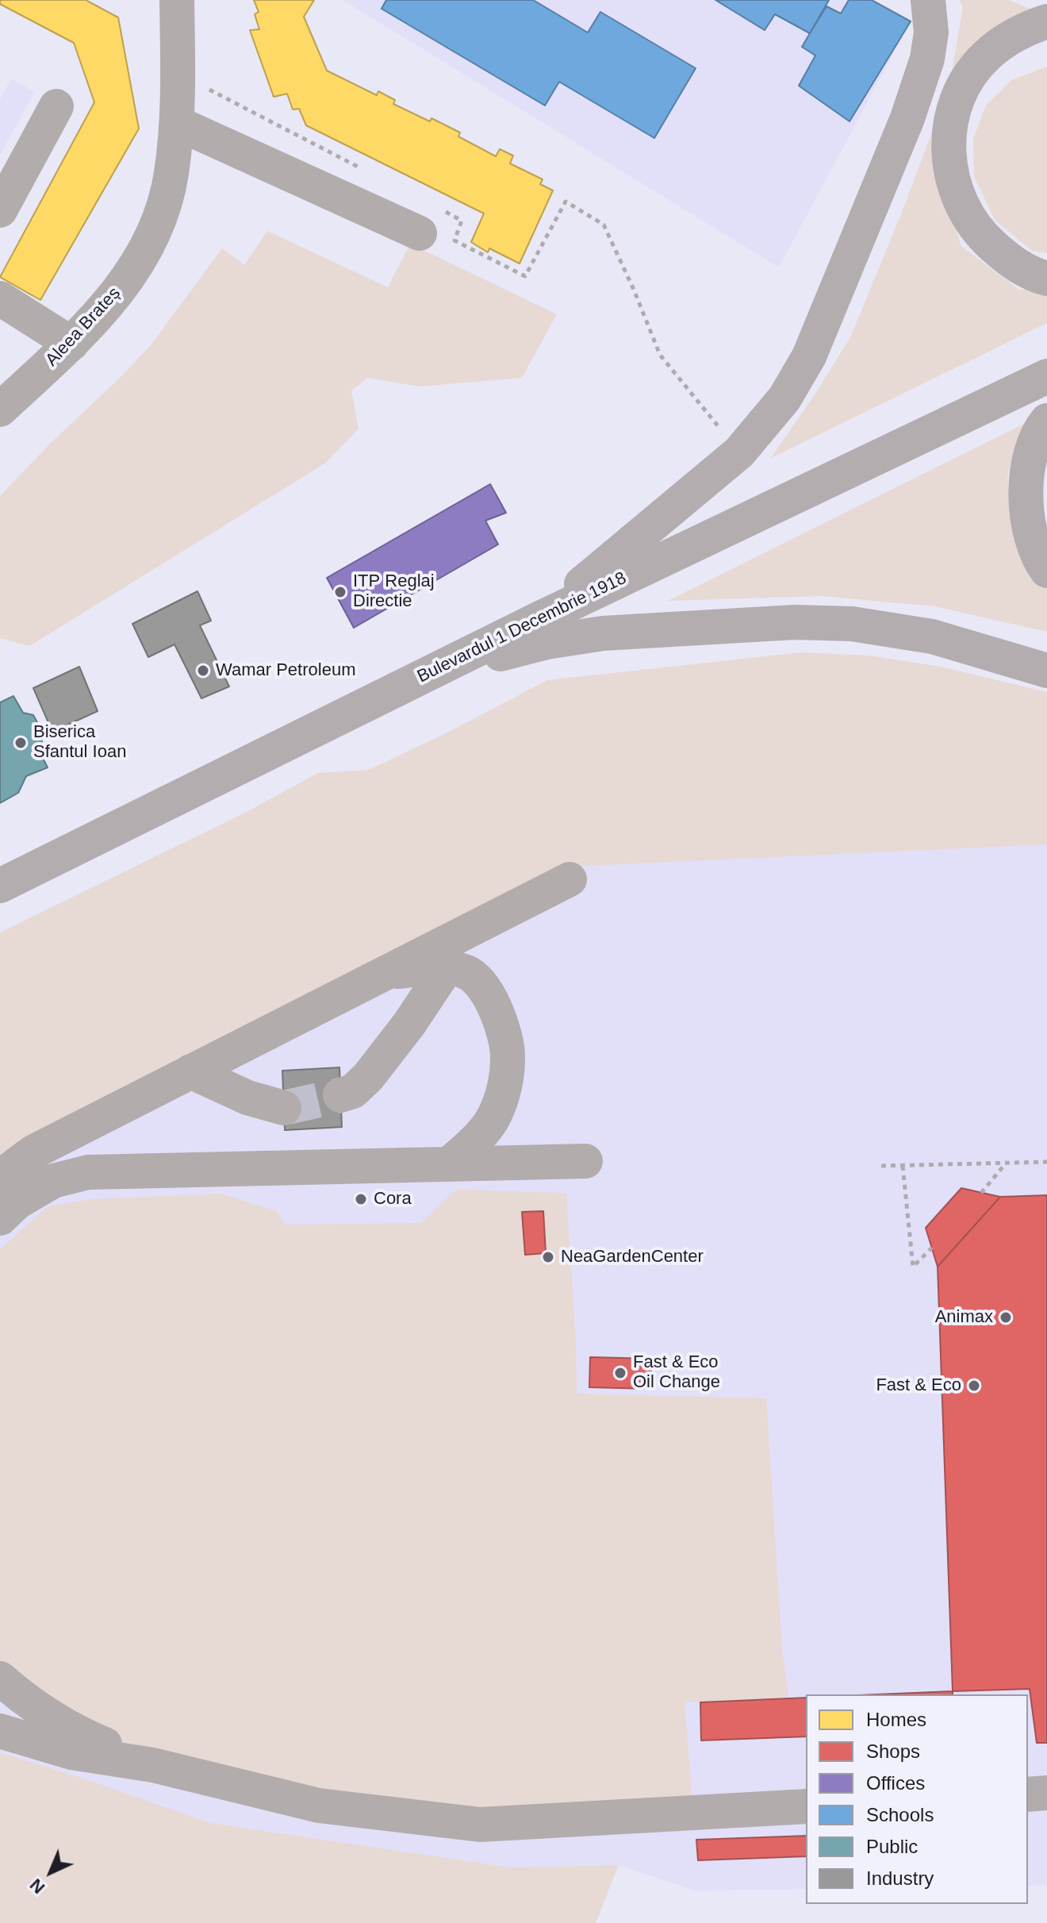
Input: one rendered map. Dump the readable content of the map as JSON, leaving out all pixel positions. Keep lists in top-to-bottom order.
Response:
{
  "streets": {
    "main road": ["Bulevardul 1 Decembrie 1918"],
    "street": ["Aleea Brateș"]
  },
  "places": [
    "ITP Reglaj Directie",
    "Wamar Petroleum",
    "Biserica Sfantul Ioan",
    "Cora",
    "NeaGardenCenter",
    "Animax",
    "Fast & Eco Oil Change",
    "Fast & Eco"
  ],
  "legend": [
    "Homes",
    "Shops",
    "Offices",
    "Schools",
    "Public",
    "Industry"
  ],
  "north": "bottom left"
}
